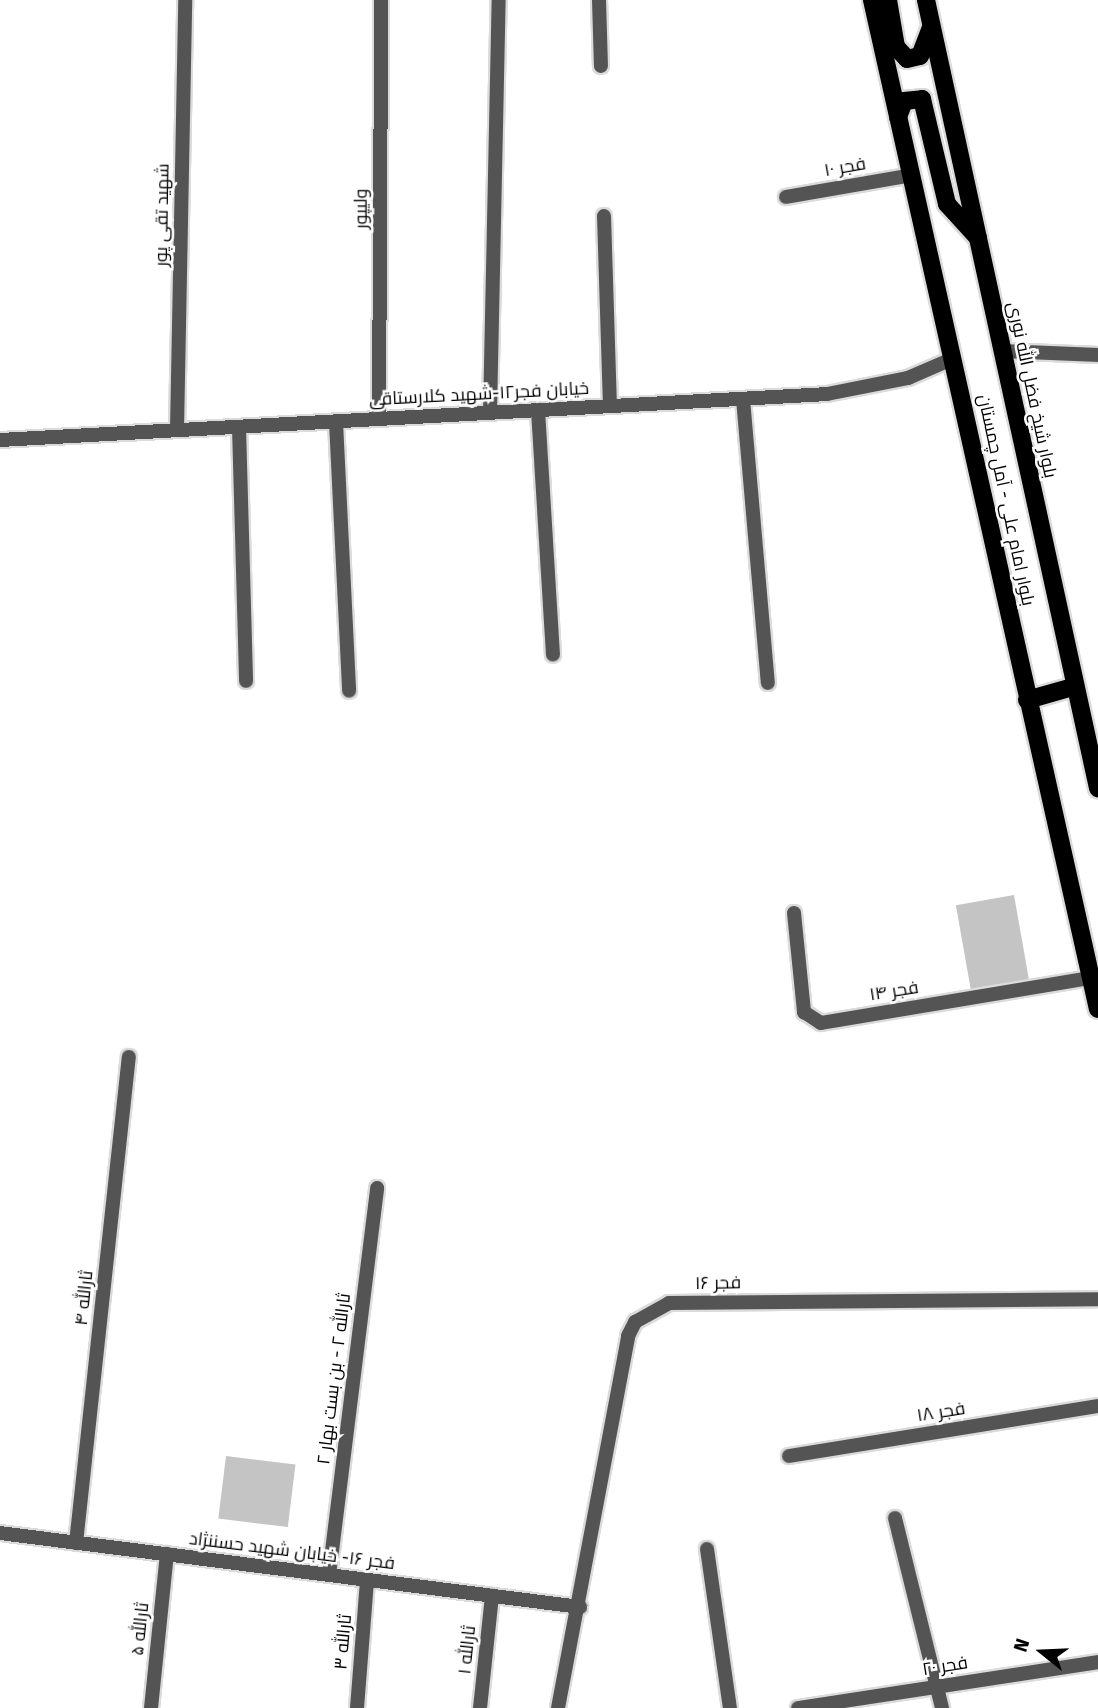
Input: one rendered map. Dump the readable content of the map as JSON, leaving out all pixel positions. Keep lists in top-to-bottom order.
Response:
{
  "streets": {
    "main road": ["بلوار شیخ فضل الله نوری", "بلوار امام علی - آمل چمستان"],
    "street": [
      "فجر ۱۰",
      "ولیپور",
      "شهید تقی پور",
      "خيابان فجر۱۲-شهيد كلارستاقی",
      "فجر ۱۴",
      "فجر ۱۶",
      "ثارالله ۴",
      "ثارالله ۲ - بن بست بهار ۲",
      "فجر ۱۸",
      "فجر ۱۶- خیابان شهید حسننژاد",
      "ثارالله ۵",
      "ثارالله ۳",
      "ثارالله ۱",
      "فجر ۲۰"
    ]
  },
  "crossings": [
    ["فجر ۱۰", "بلوار امام علی - آمل چمستان"],
    ["ولیپور", "خيابان فجر۱۲-شهيد كلارستاقی"],
    ["شهید تقی پور", "خيابان فجر۱۲-شهيد كلارستاقی"],
    ["خيابان فجر۱۲-شهيد كلارستاقی", "بلوار امام علی - آمل چمستان"],
    ["بلوار امام علی - آمل چمستان", "فجر ۱۴"],
    ["فجر ۱۶", "فجر ۱۶- خیابان شهید حسننژاد"],
    ["ثارالله ۴", "فجر ۱۶- خیابان شهید حسننژاد"],
    ["ثارالله ۲ - بن بست بهار ۲", "فجر ۱۶- خیابان شهید حسننژاد"],
    ["فجر ۱۶- خیابان شهید حسننژاد", "ثارالله ۵"],
    ["فجر ۱۶- خیابان شهید حسننژاد", "ثارالله ۳"],
    ["فجر ۱۶- خیابان شهید حسننژاد", "ثارالله ۱"]
  ],
  "north": "left"
}
